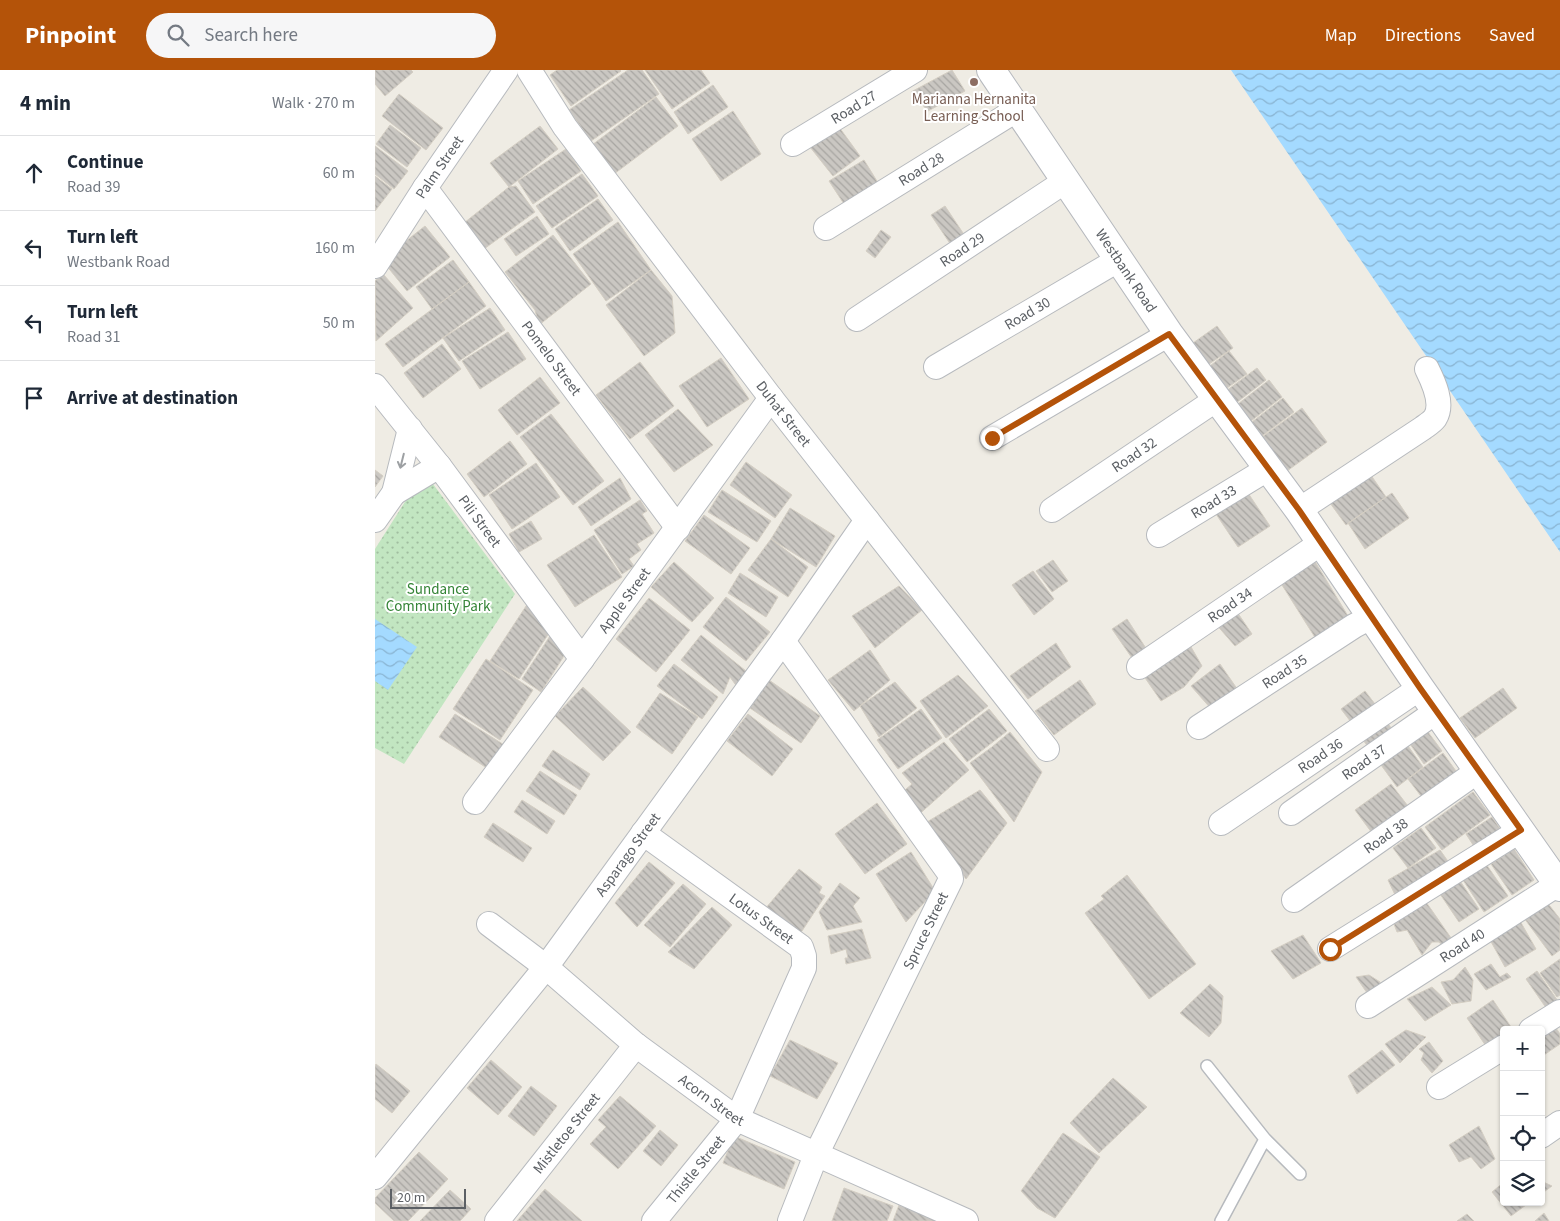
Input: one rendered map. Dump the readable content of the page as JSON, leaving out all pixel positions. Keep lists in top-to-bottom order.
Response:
{
  "streets": {
    "street": [
      "Road 27",
      "Palm Street",
      "Road 28",
      "Road 29",
      "Westbank Road",
      "Road 30",
      "Pomelo Street",
      "Duhat Street",
      "Road 32",
      "Road 33",
      "Pili Street",
      "Apple Street",
      "Road 34",
      "Road 35",
      "Road 36",
      "Road 37",
      "Road 38",
      "Asparago Street",
      "Lotus Street",
      "Spruce Street",
      "Road 40",
      "Acorn Street",
      "Mistletoe Street",
      "Thistle Street"
    ]
  },
  "crossings": [
    ["Palm Street", "Pomelo Street"],
    ["Road 28", "Westbank Road"],
    ["Road 29", "Westbank Road"],
    ["Westbank Road", "Road 30"],
    ["Westbank Road", "Road 32"],
    ["Westbank Road", "Road 33"],
    ["Westbank Road", "Road 34"],
    ["Westbank Road", "Road 35"],
    ["Westbank Road", "Road 36"],
    ["Westbank Road", "Road 37"],
    ["Westbank Road", "Road 38"],
    ["Westbank Road", "Road 40"],
    ["Pomelo Street", "Apple Street"],
    ["Duhat Street", "Apple Street"],
    ["Duhat Street", "Asparago Street"],
    ["Pili Street", "Apple Street"],
    ["Asparago Street", "Lotus Street"],
    ["Asparago Street", "Spruce Street"],
    ["Asparago Street", "Acorn Street"],
    ["Lotus Street", "Acorn Street"],
    ["Lotus Street", "Thistle Street"],
    ["Spruce Street", "Acorn Street"],
    ["Acorn Street", "Mistletoe Street"],
    ["Acorn Street", "Thistle Street"]
  ],
  "parks": ["Sundance Community Park"],
  "places": ["Marianna Hernanita Learning School"],
  "scale_bar": "20 m",
  "page": {
    "header": "Pinpoint",
    "search": "Search here",
    "nav": ["Map", "Directions", "Saved"],
    "heading": ["4 min", "Walk · 270 m"],
    "list": [
      ["Continue", "Road 39", "60 m"],
      ["Turn left", "Westbank Road", "160 m"],
      ["Turn left", "Road 31", "50 m"],
      "Arrive at destination"
    ],
    "map_buttons": ["+", "−"],
    "scale": "20 m"
  }
}
